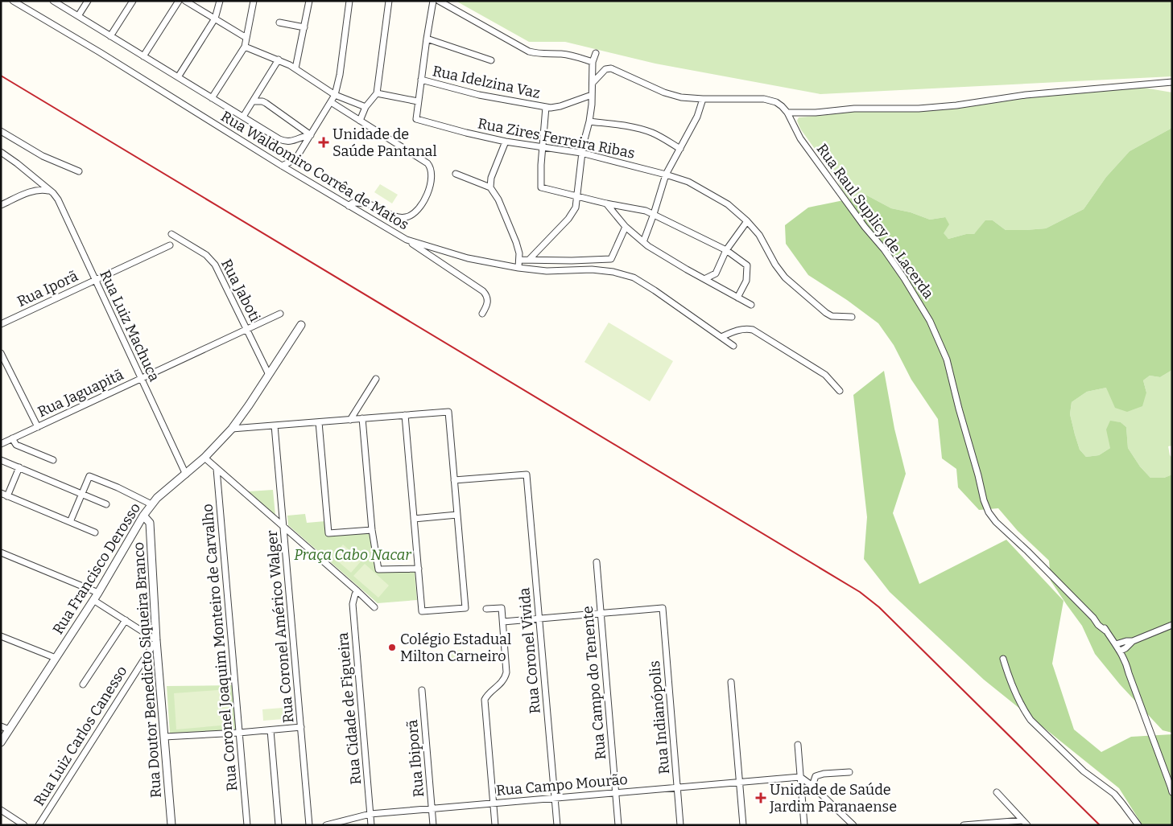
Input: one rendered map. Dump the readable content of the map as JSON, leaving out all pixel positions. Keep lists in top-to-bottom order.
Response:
{
  "streets": {
    "street": [
      "Rua Idelzina Vaz",
      "Rua Zires Ferreira Ribas",
      "Rua Waldomiro Corrêa de Matos",
      "Rua Raul Suplicy de Lacerda",
      "Rua Iporã",
      "Rua Jaboti",
      "Rua Luiz Machuca",
      "Rua Jaguapitã",
      "Rua Francisco Derosso",
      "Rua Coronel Américo Walger",
      "Rua Coronel Joaquim Monteiro de Carvalho",
      "Rua Coronel Vivida",
      "Rua Doutor Benedicto Siqueira Branco",
      "Rua Campo do Tenente",
      "Rua Cidade de Figueira",
      "Rua Indianópolis",
      "Rua Luiz Carlos Canesso",
      "Rua Ibiporã",
      "Rua Campo Mourão"
    ]
  },
  "crossings": [
    ["Rua Iporã", "Rua Luiz Machuca"],
    ["Rua Jaboti", "Rua Jaguapitã"],
    ["Rua Jaboti", "Rua Francisco Derosso"],
    ["Rua Luiz Machuca", "Rua Jaguapitã"],
    ["Rua Luiz Machuca", "Rua Francisco Derosso"],
    ["Rua Francisco Derosso", "Rua Doutor Benedicto Siqueira Branco"],
    ["Rua Coronel Vivida", "Rua Campo Mourão"],
    ["Rua Doutor Benedicto Siqueira Branco", "Rua Luiz Carlos Canesso"],
    ["Rua Campo do Tenente", "Rua Indianópolis"],
    ["Rua Campo do Tenente", "Rua Campo Mourão"],
    ["Rua Cidade de Figueira", "Rua Campo Mourão"],
    ["Rua Indianópolis", "Rua Campo Mourão"],
    ["Rua Ibiporã", "Rua Campo Mourão"]
  ],
  "parks": ["Praça Cabo Nacar"],
  "places": {
    "health": ["Unidade de Saúde Pantanal", "Unidade de Saúde Jardim Paranaense"],
    "other": ["Colégio Estadual Milton Carneiro"]
  }
}
